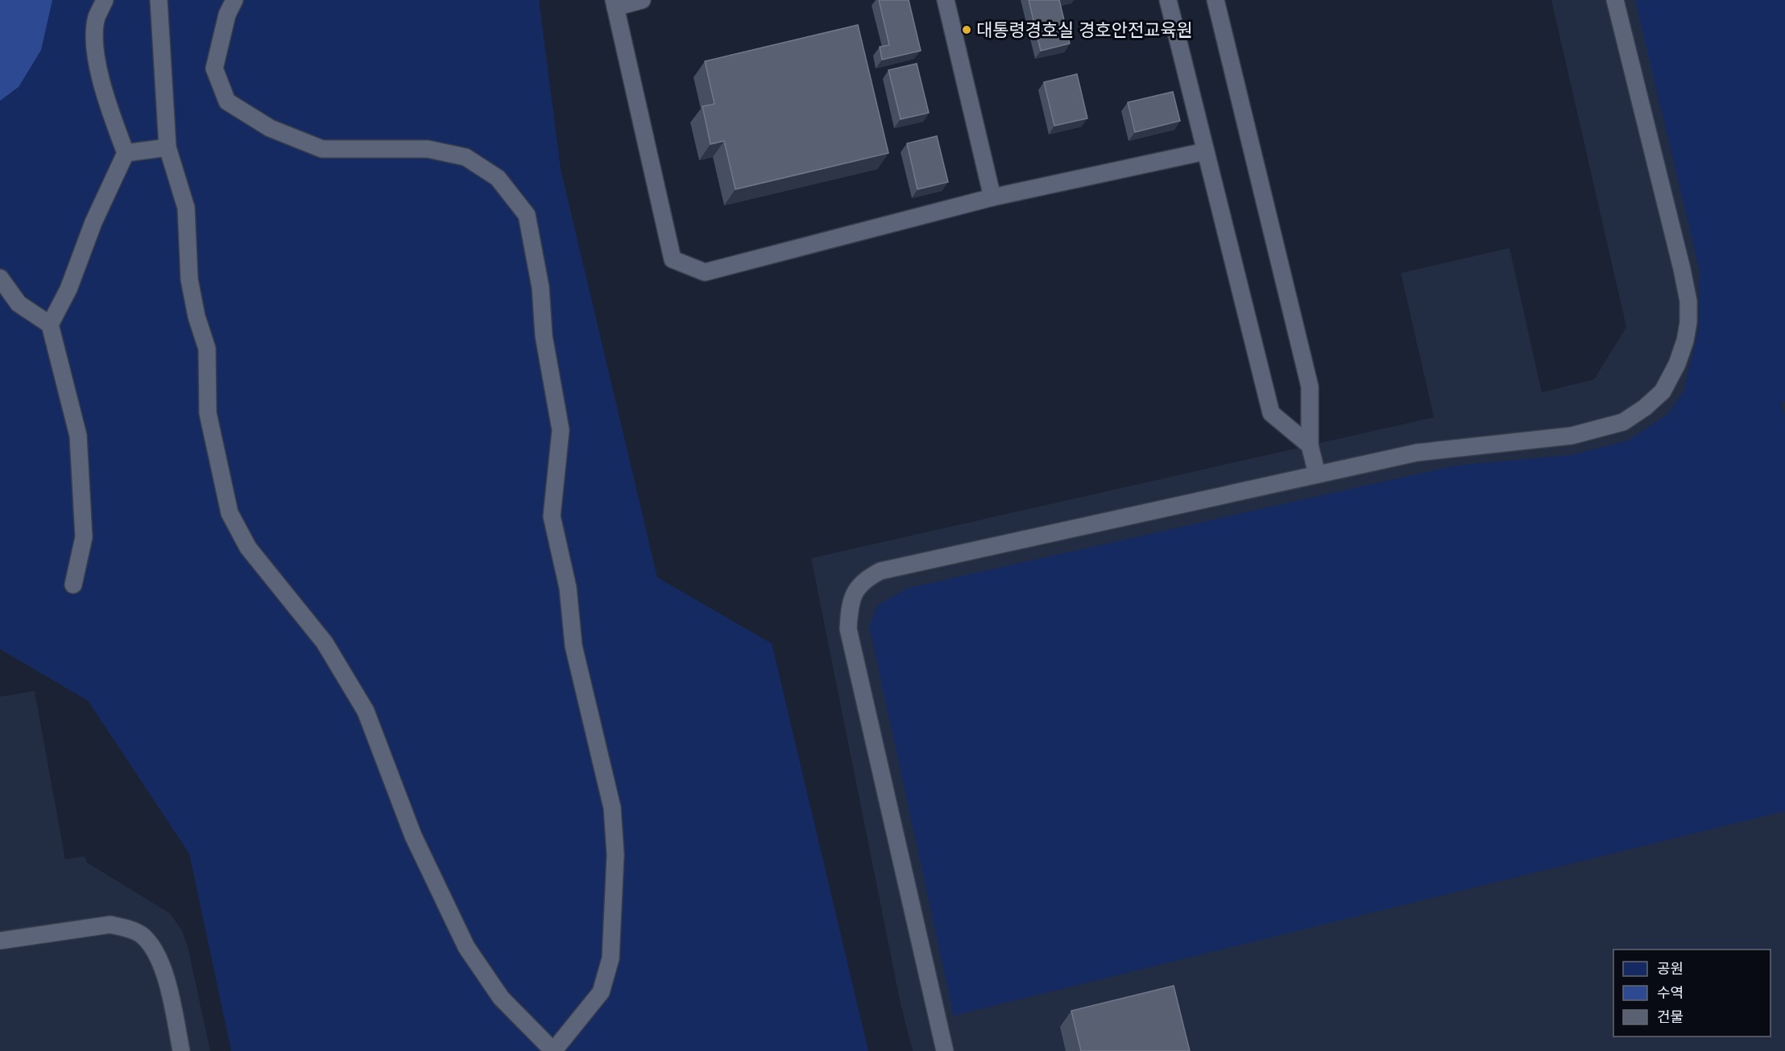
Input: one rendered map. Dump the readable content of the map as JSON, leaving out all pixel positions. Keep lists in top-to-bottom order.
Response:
{
  "places": ["대통령경호실 경호안전교육원"],
  "legend": ["공원", "수역", "건물"]
}
